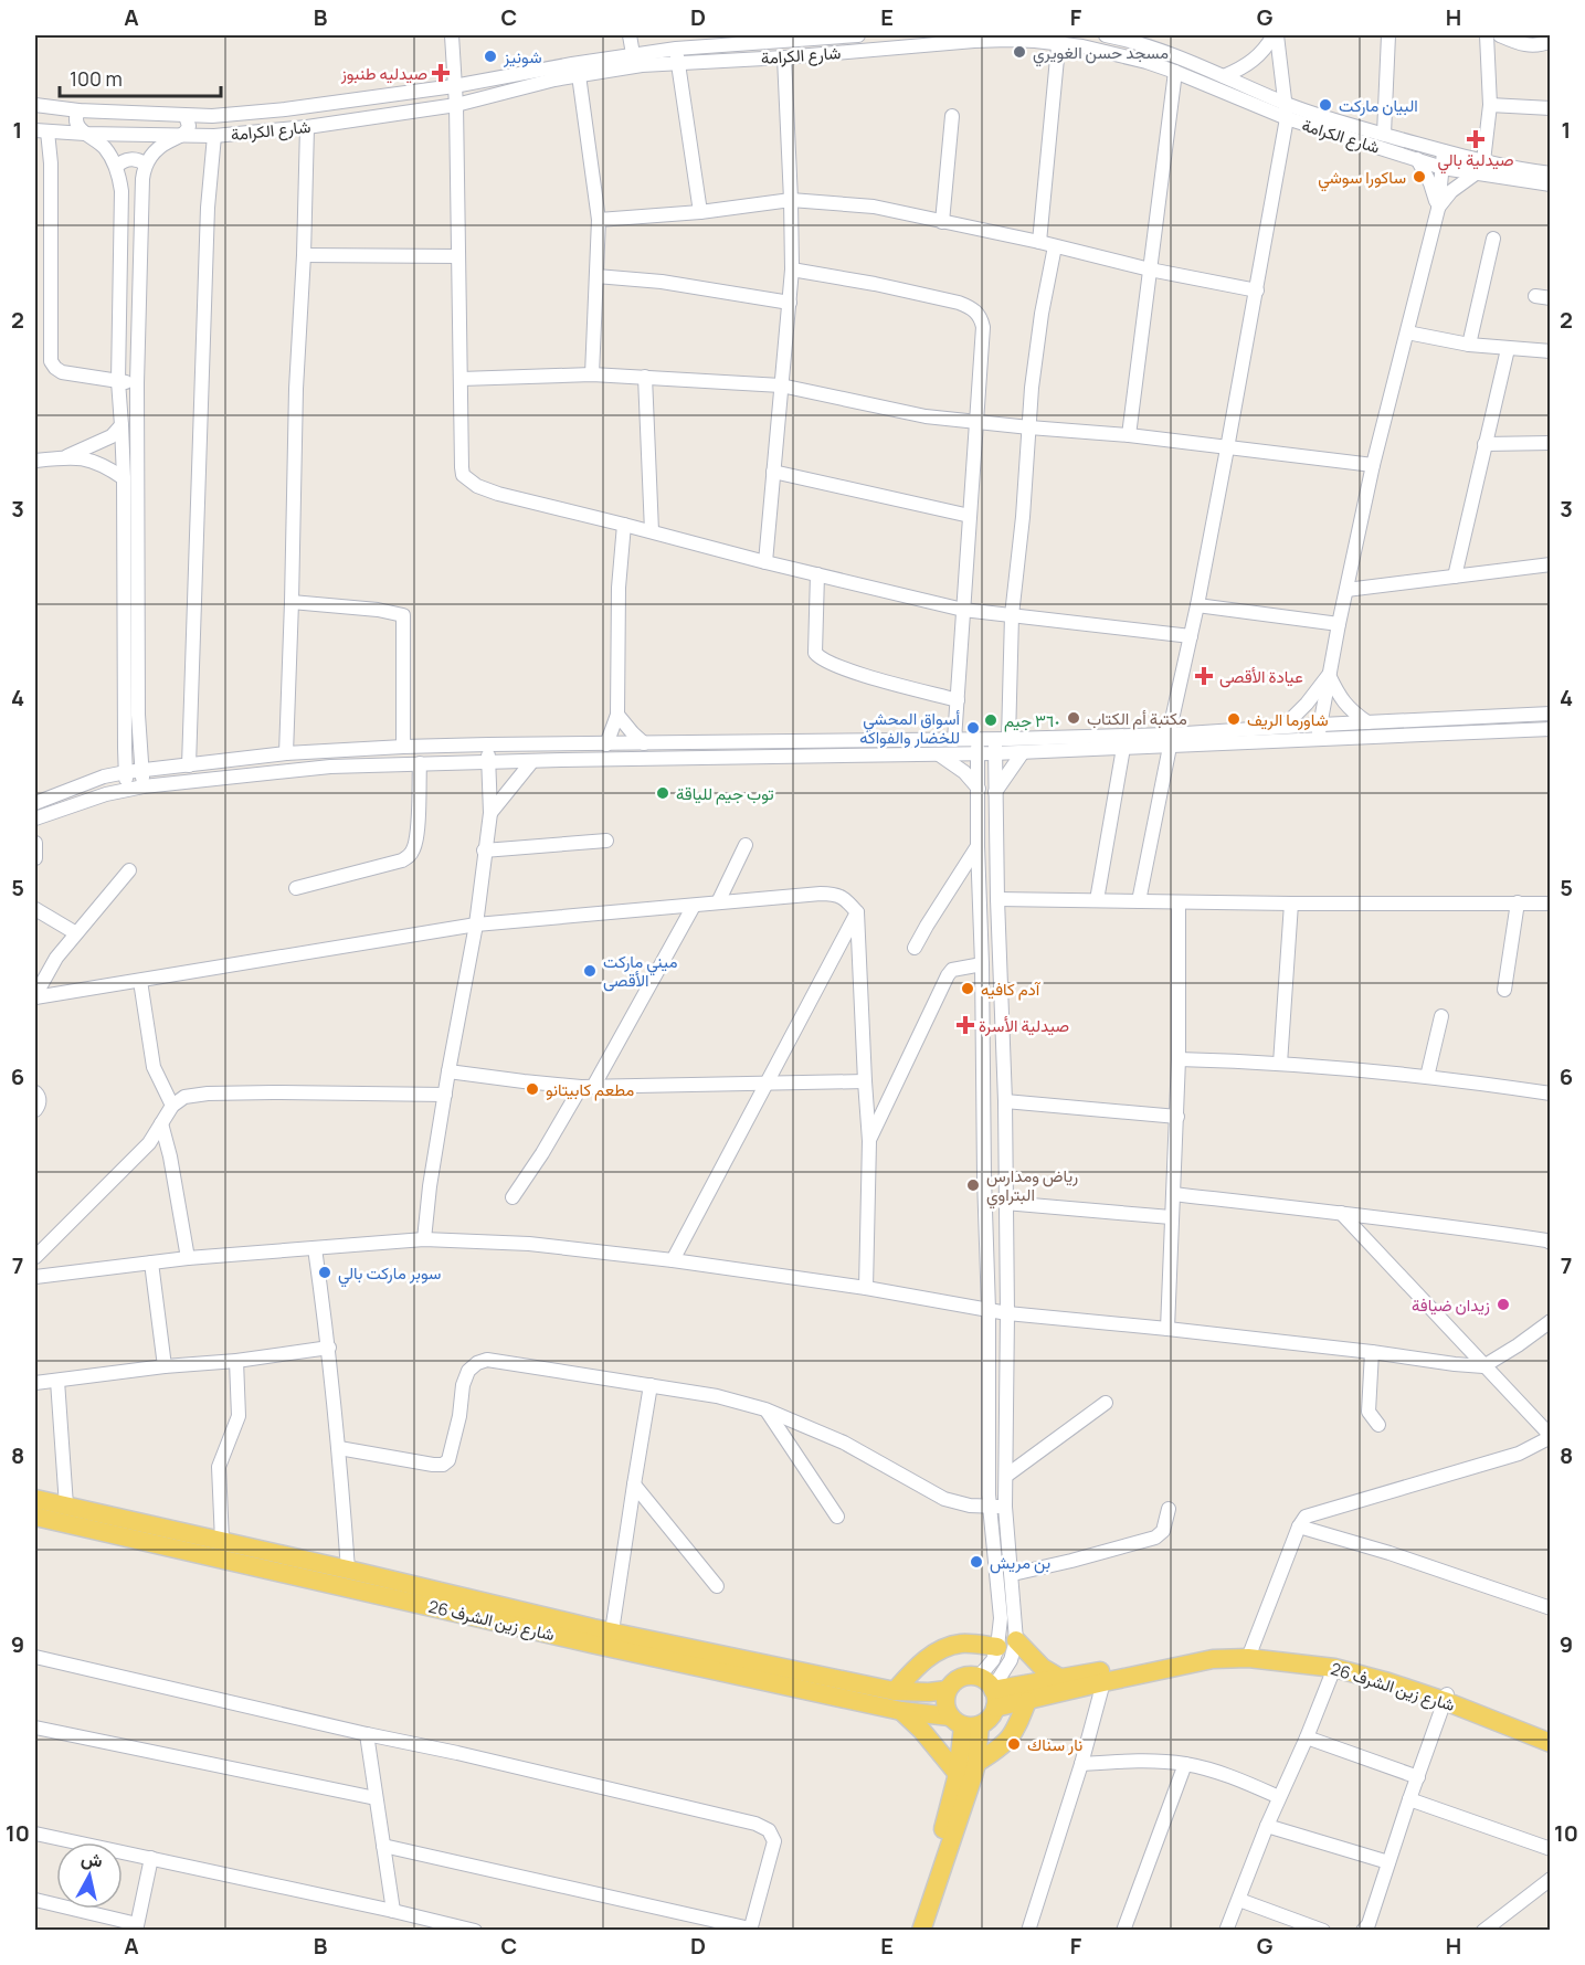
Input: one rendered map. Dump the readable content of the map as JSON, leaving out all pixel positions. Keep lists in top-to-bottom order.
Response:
{
  "streets": {
    "main road": ["شارع زين الشرف 26"],
    "street": ["شارع الكرامة"]
  },
  "places": {
    "other": [
      "مسجد حسن الغويري",
      "شونيز",
      "البيان ماركت",
      "ساكورا سوشي",
      "مكتبة أم الكتاب",
      "شاورما الريف",
      "٣٦٠ جيم",
      "أسواق المحشي للخضار والفواكه",
      "توب جيم للياقة",
      "ميني ماركت الأقصى",
      "آدم كافيه",
      "مطعم كابيتانو",
      "رياض ومدارس البتراوي",
      "سوبر ماركت بالي",
      "زيدان ضيافة",
      "بن مريش",
      "نار سناك"
    ],
    "health": [
      "صيدليه طنبوز",
      "صيدلية بالي",
      "عيادة الأقصى",
      "صيدلية الأسرة"
    ]
  },
  "scale_bar": "100 m",
  "north": "top",
  "grid": {
    "columns": [
      "A",
      "B",
      "C",
      "D",
      "E",
      "F",
      "G",
      "H"
    ],
    "rows": [
      "1",
      "2",
      "3",
      "4",
      "5",
      "6",
      "7",
      "8",
      "9",
      "10"
    ]
  }
}
